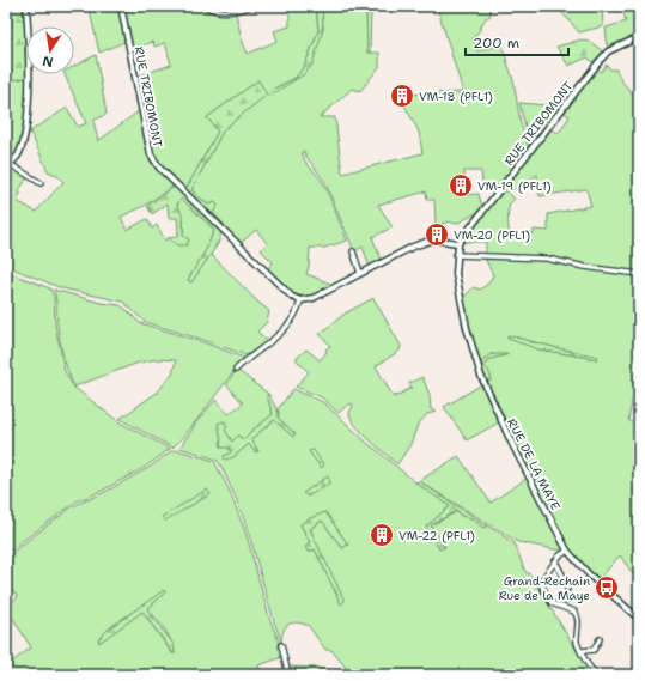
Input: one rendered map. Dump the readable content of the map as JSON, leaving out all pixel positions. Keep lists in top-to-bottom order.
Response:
{
  "streets": {
    "street": ["RUE TRIBOMONT", "RUE DE LA MAYE"]
  },
  "crossings": [
    ["RUE TRIBOMONT", "RUE DE LA MAYE"]
  ],
  "places": {
    "building": [
      "VM-18 (PFL1)",
      "VM-19 (PFL1)",
      "VM-20 (PFL1)",
      "VM-22 (PFL1)"
    ],
    "bus stop": ["Grand-Rechain Rue de la Maye"]
  },
  "scale_bar": "200 m",
  "north": "bottom"
}
